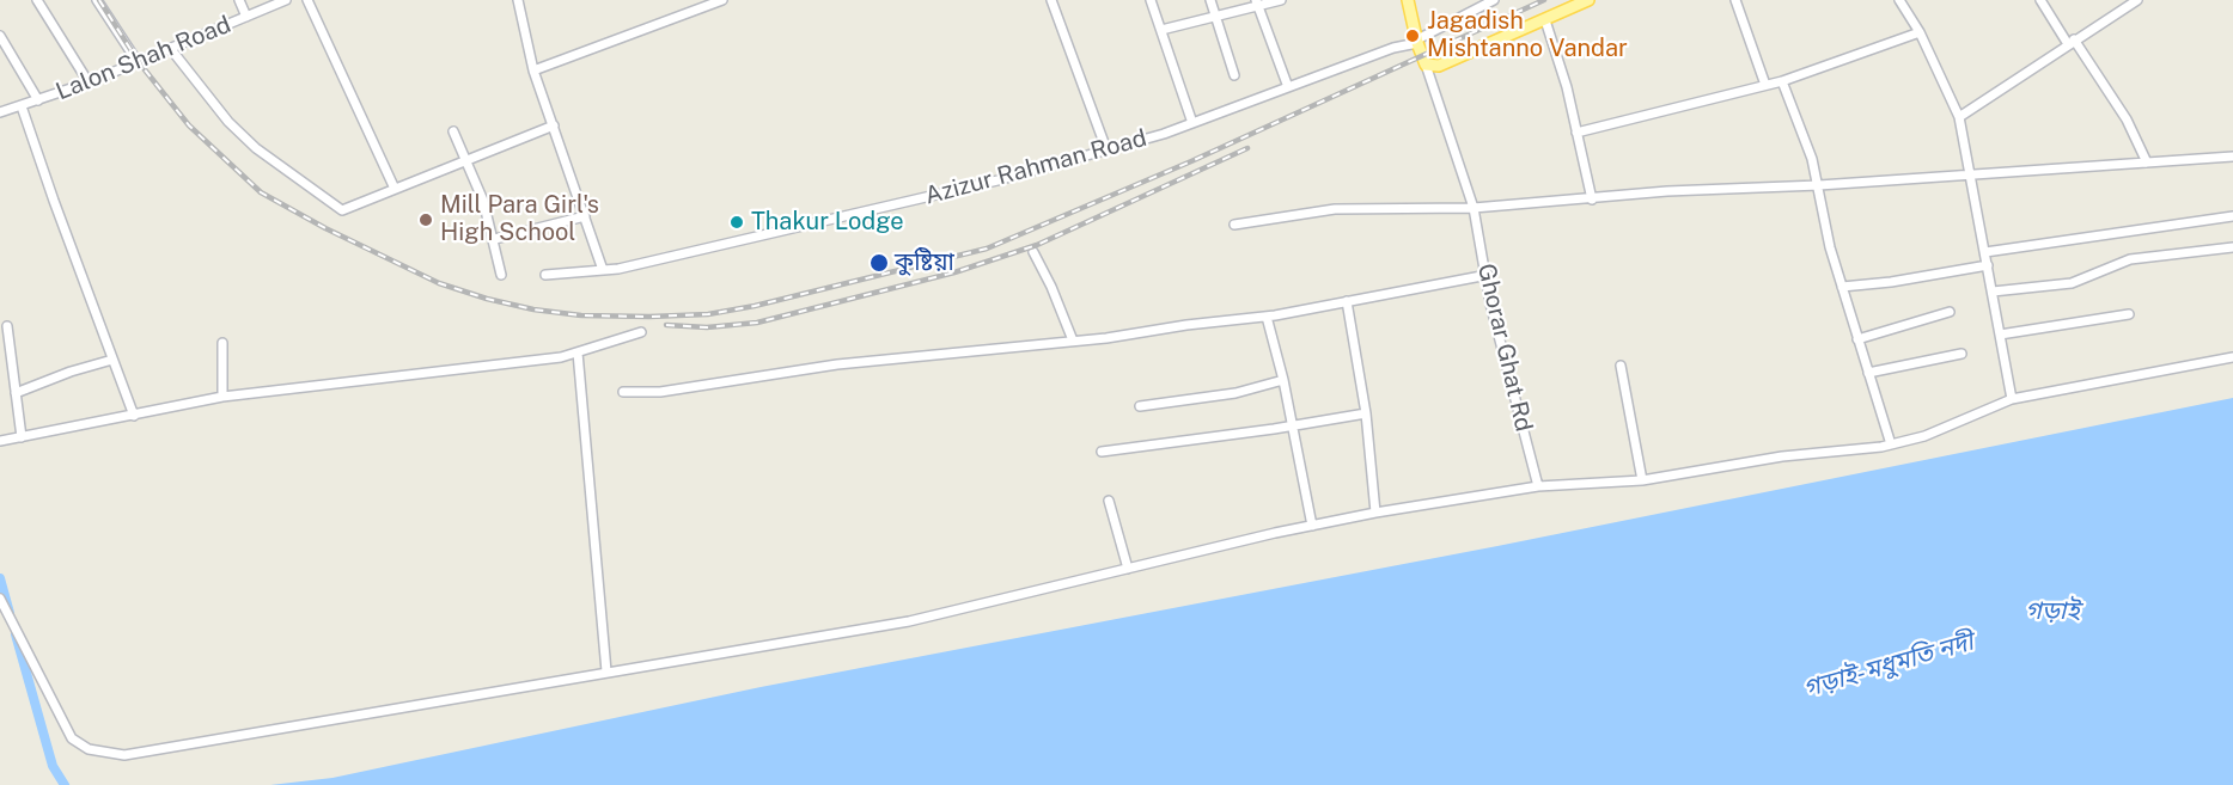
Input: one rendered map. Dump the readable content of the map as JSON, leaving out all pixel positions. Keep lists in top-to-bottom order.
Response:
{
  "streets": {
    "street": ["Lalon Shah Road", "Azizur Rahman Road", "Ghorar Ghat Rd"]
  },
  "water": ["গড়াই", "গড়াই-মধুমতি নদী"],
  "places": [
    "Jagadish Mishtanno Vandar",
    "Mill Para Girl's High School",
    "Thakur Lodge",
    "কুষ্টিয়া"
  ]
}
